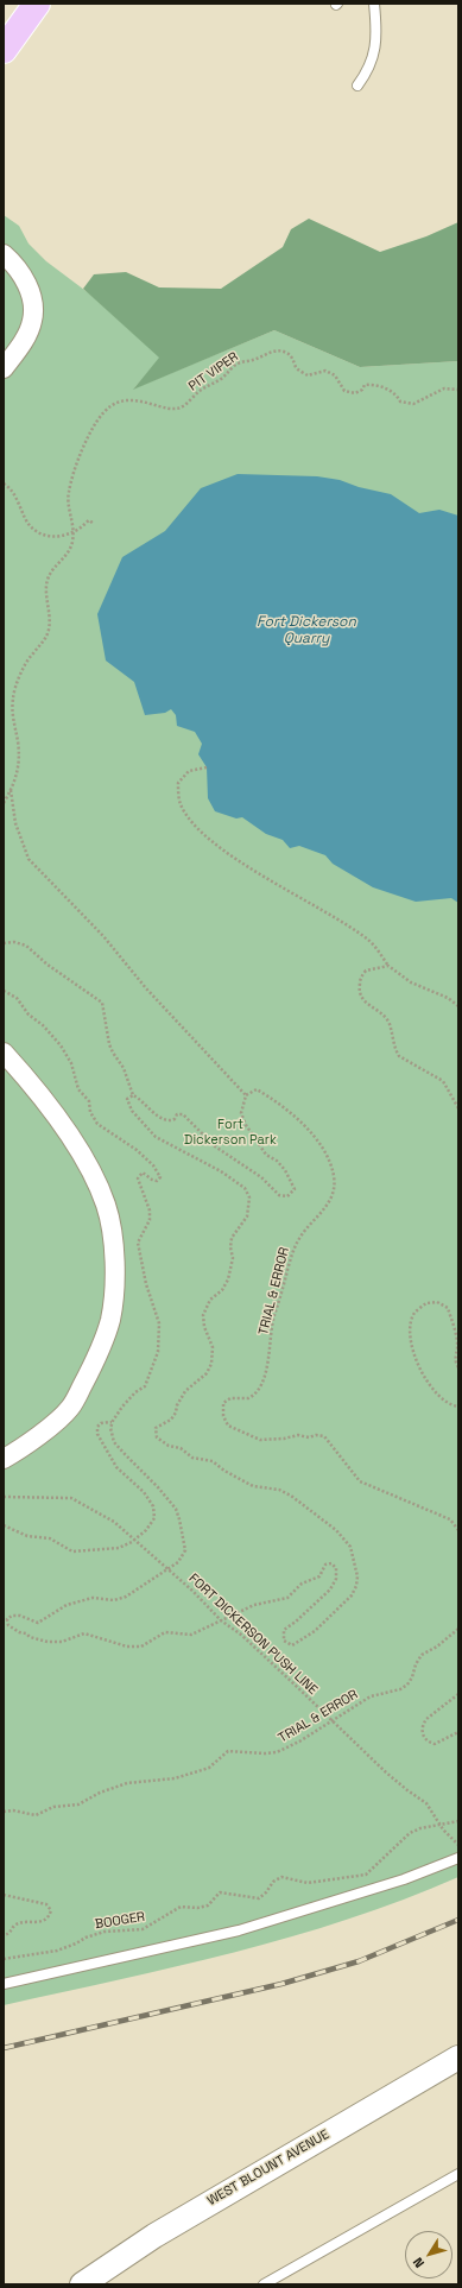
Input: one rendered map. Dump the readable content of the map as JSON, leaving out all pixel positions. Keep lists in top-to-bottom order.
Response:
{
  "streets": {
    "street": ["WEST BLOUNT AVENUE"],
    "path": [
      "PIT VIPER",
      "TRIAL & ERROR",
      "FORT DICKERSON PUSH LINE",
      "BOOGER"
    ]
  },
  "crossings": [
    ["TRIAL & ERROR", "FORT DICKERSON PUSH LINE"],
    ["FORT DICKERSON PUSH LINE", "BOOGER"]
  ],
  "water": ["Fort Dickerson Quarry"],
  "parks": ["Fort Dickerson Park"],
  "north": "bottom left"
}
